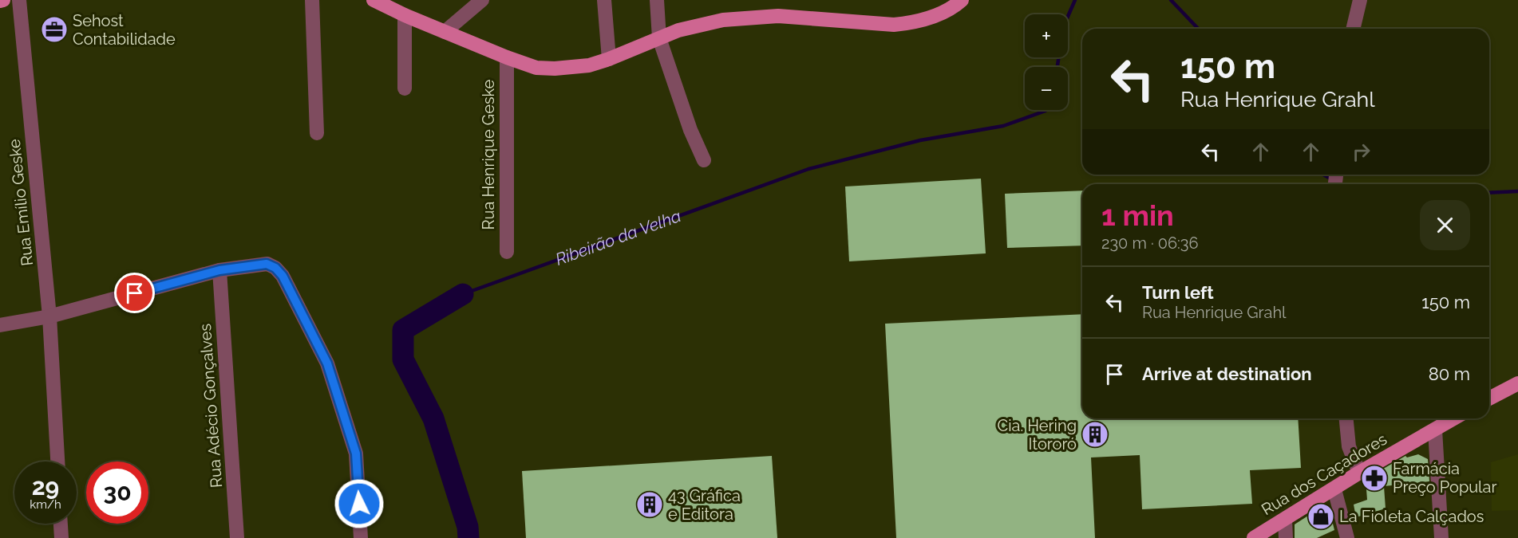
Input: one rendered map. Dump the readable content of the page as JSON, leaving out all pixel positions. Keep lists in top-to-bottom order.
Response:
{
  "streets": {
    "main road": ["Rua dos Caçadores"],
    "street": ["Rua Henrique Geske", "Rua Emílio Geske", "Rua Adécio Gonçalves"]
  },
  "water": ["Ribeirão da Velha"],
  "places": {
    "office": ["Sehost Contabilidade"],
    "building": ["Cia. Hering Itororó", "43 Gráfica e Editora"],
    "pharmacy": ["Farmácia Preço Popular"],
    "shop": ["La Fioleta Calçados"]
  },
  "page": {
    "map_buttons": ["+", "−"],
    "turn": ["150 m", "Rua Henrique Grahl"],
    "heading": ["1 min", "230 m · 06:36"],
    "list": [
      {
        "name": "Turn left",
        "note": "Rua Henrique Grahl",
        "value": "150 m"
      },
      {
        "name": "Arrive at destination",
        "value": "80 m"
      }
    ],
    "speed": "29 km/h",
    "limit": "30"
  }
}
